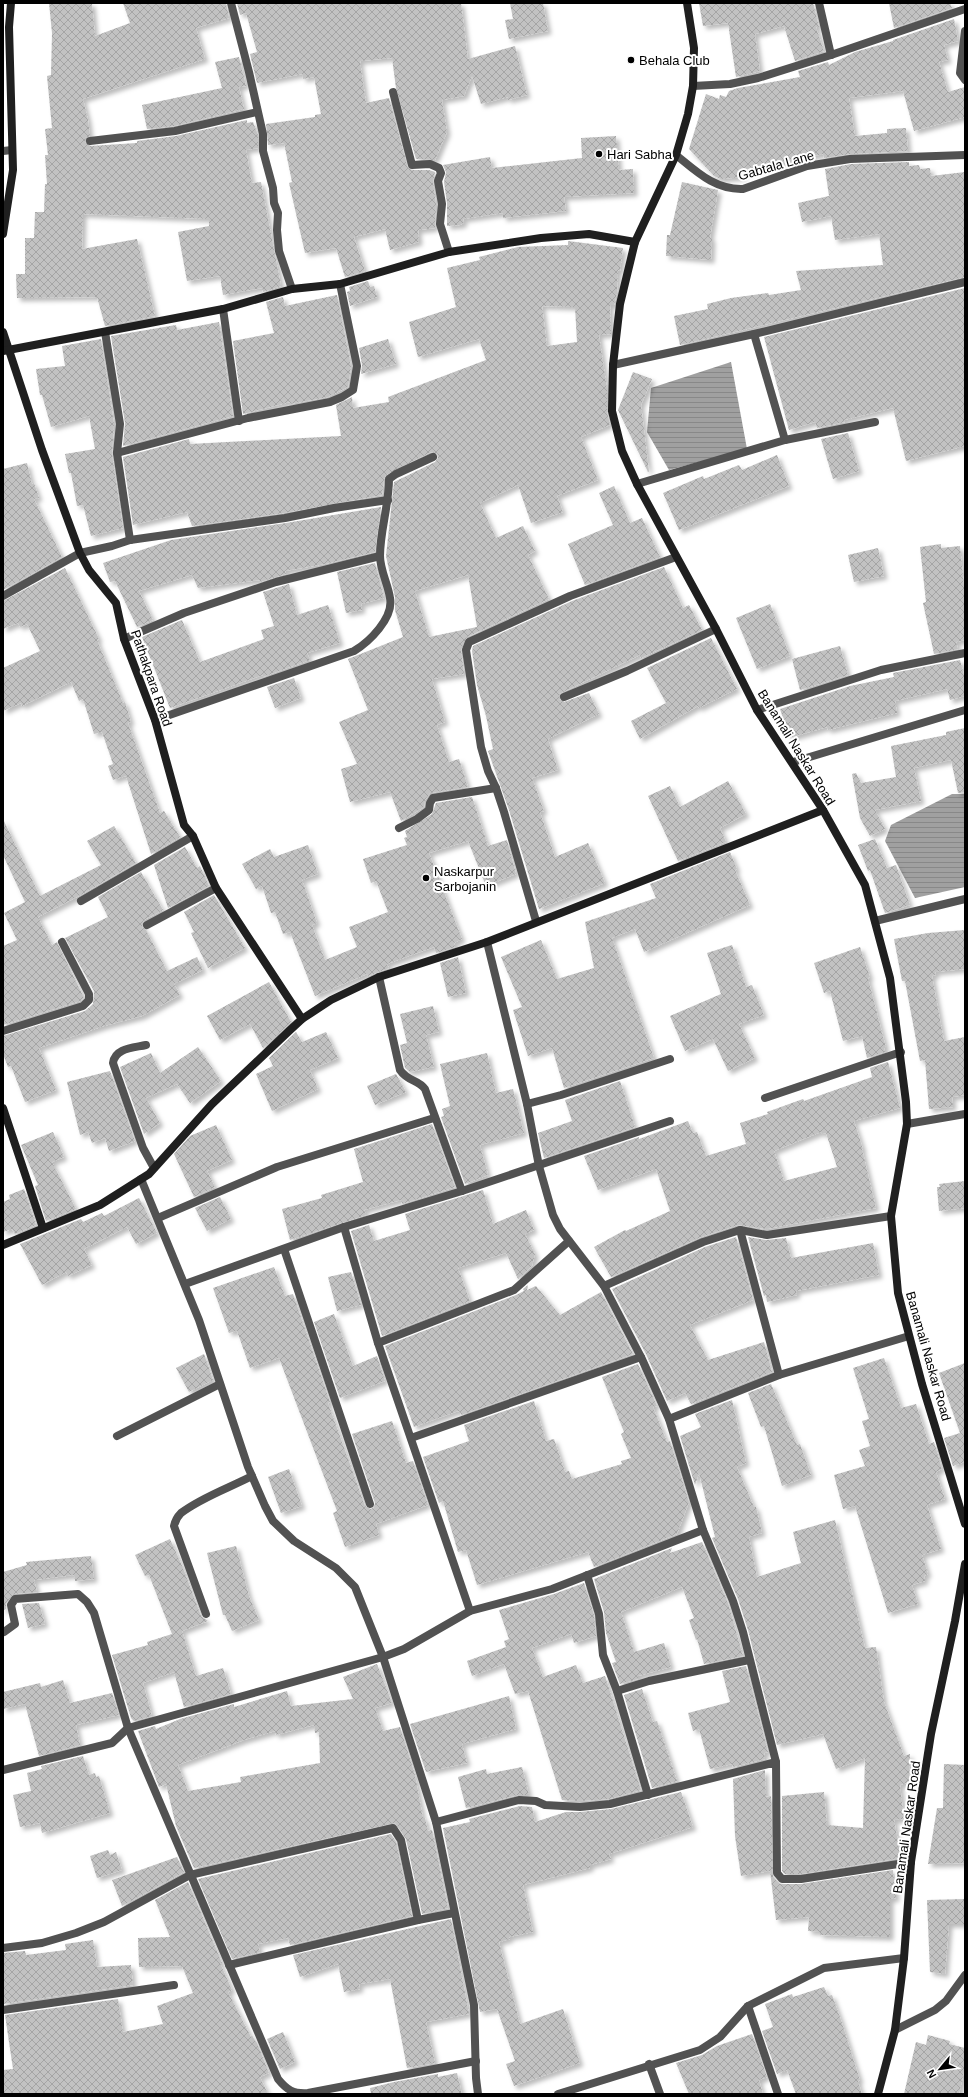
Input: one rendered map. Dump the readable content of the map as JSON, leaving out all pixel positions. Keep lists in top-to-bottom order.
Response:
{
  "streets": {
    "street": ["Gabtala Lane", "Pathakpara Road", "Banamali Naskar Road"]
  },
  "crossings": [
    ["Gabtala Lane", "Banamali Naskar Road"]
  ],
  "places": ["Behala Club", "Hari Sabha", "Naskarpur Sarbojanin"],
  "north": "bottom left"
}
